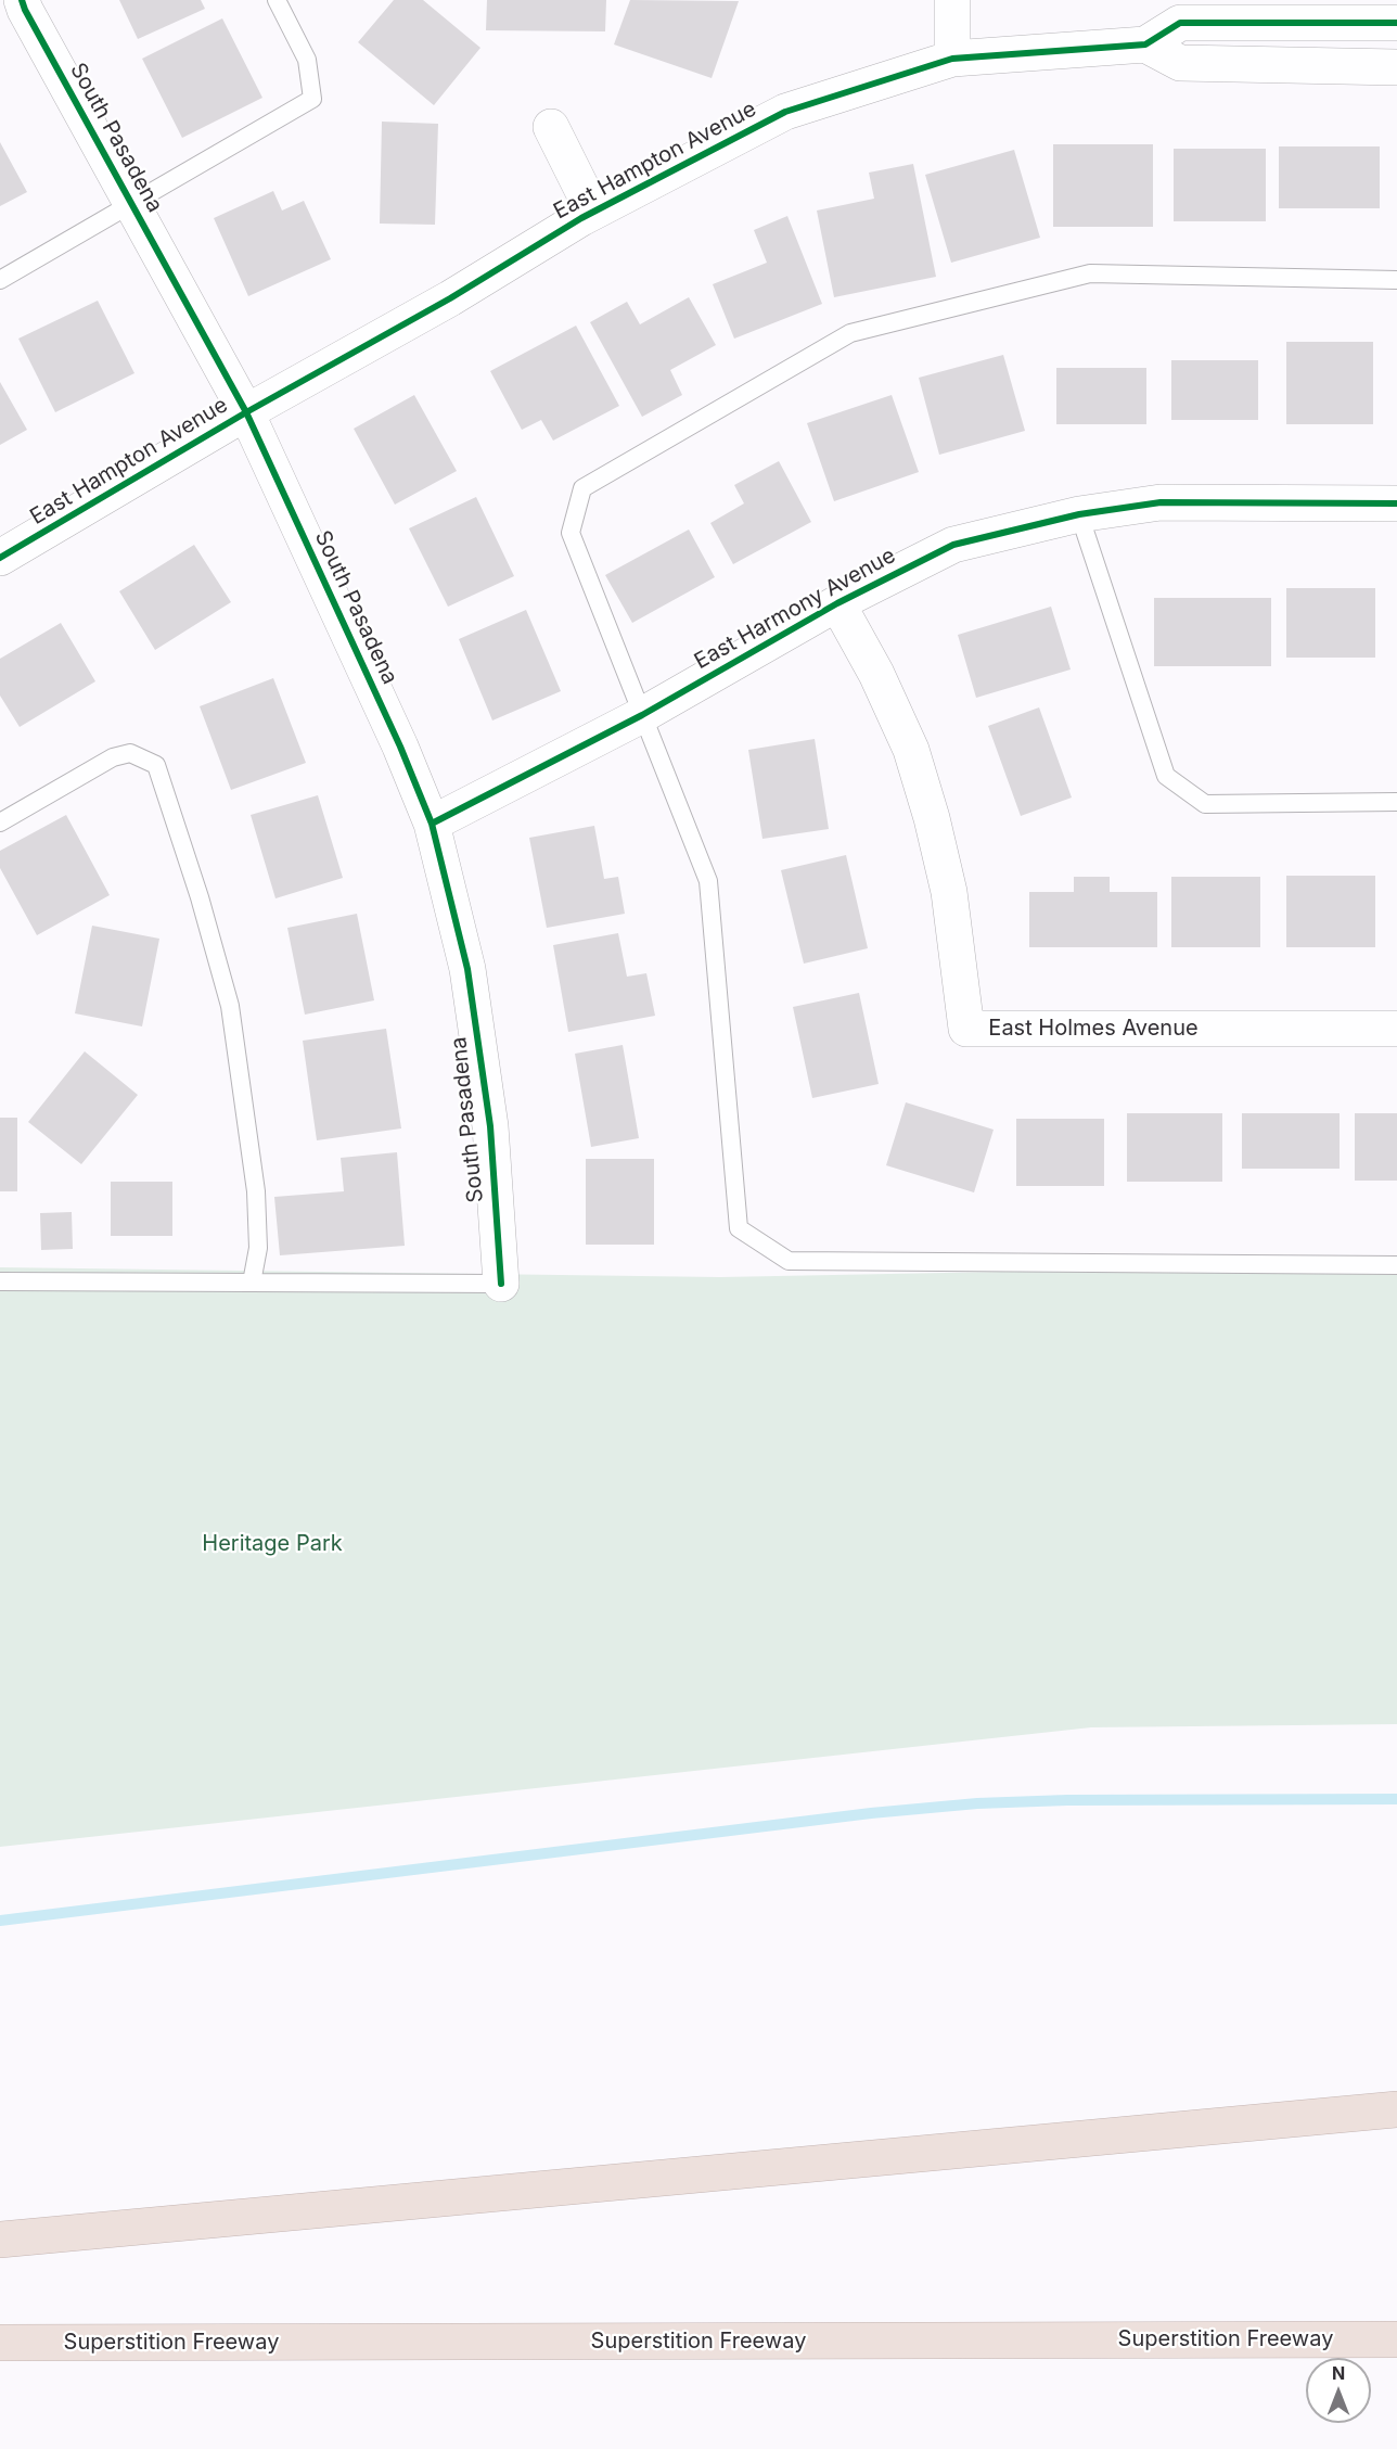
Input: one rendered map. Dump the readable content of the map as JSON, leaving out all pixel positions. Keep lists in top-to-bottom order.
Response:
{
  "streets": {
    "highway": ["Superstition Freeway"],
    "street": [
      "South Pasadena",
      "East Hampton Avenue",
      "East Harmony Avenue",
      "East Holmes Avenue"
    ]
  },
  "crossings": [
    ["South Pasadena", "East Hampton Avenue"],
    ["South Pasadena", "East Harmony Avenue"],
    ["East Harmony Avenue", "East Holmes Avenue"]
  ],
  "parks": ["Heritage Park"],
  "north": "top"
}
